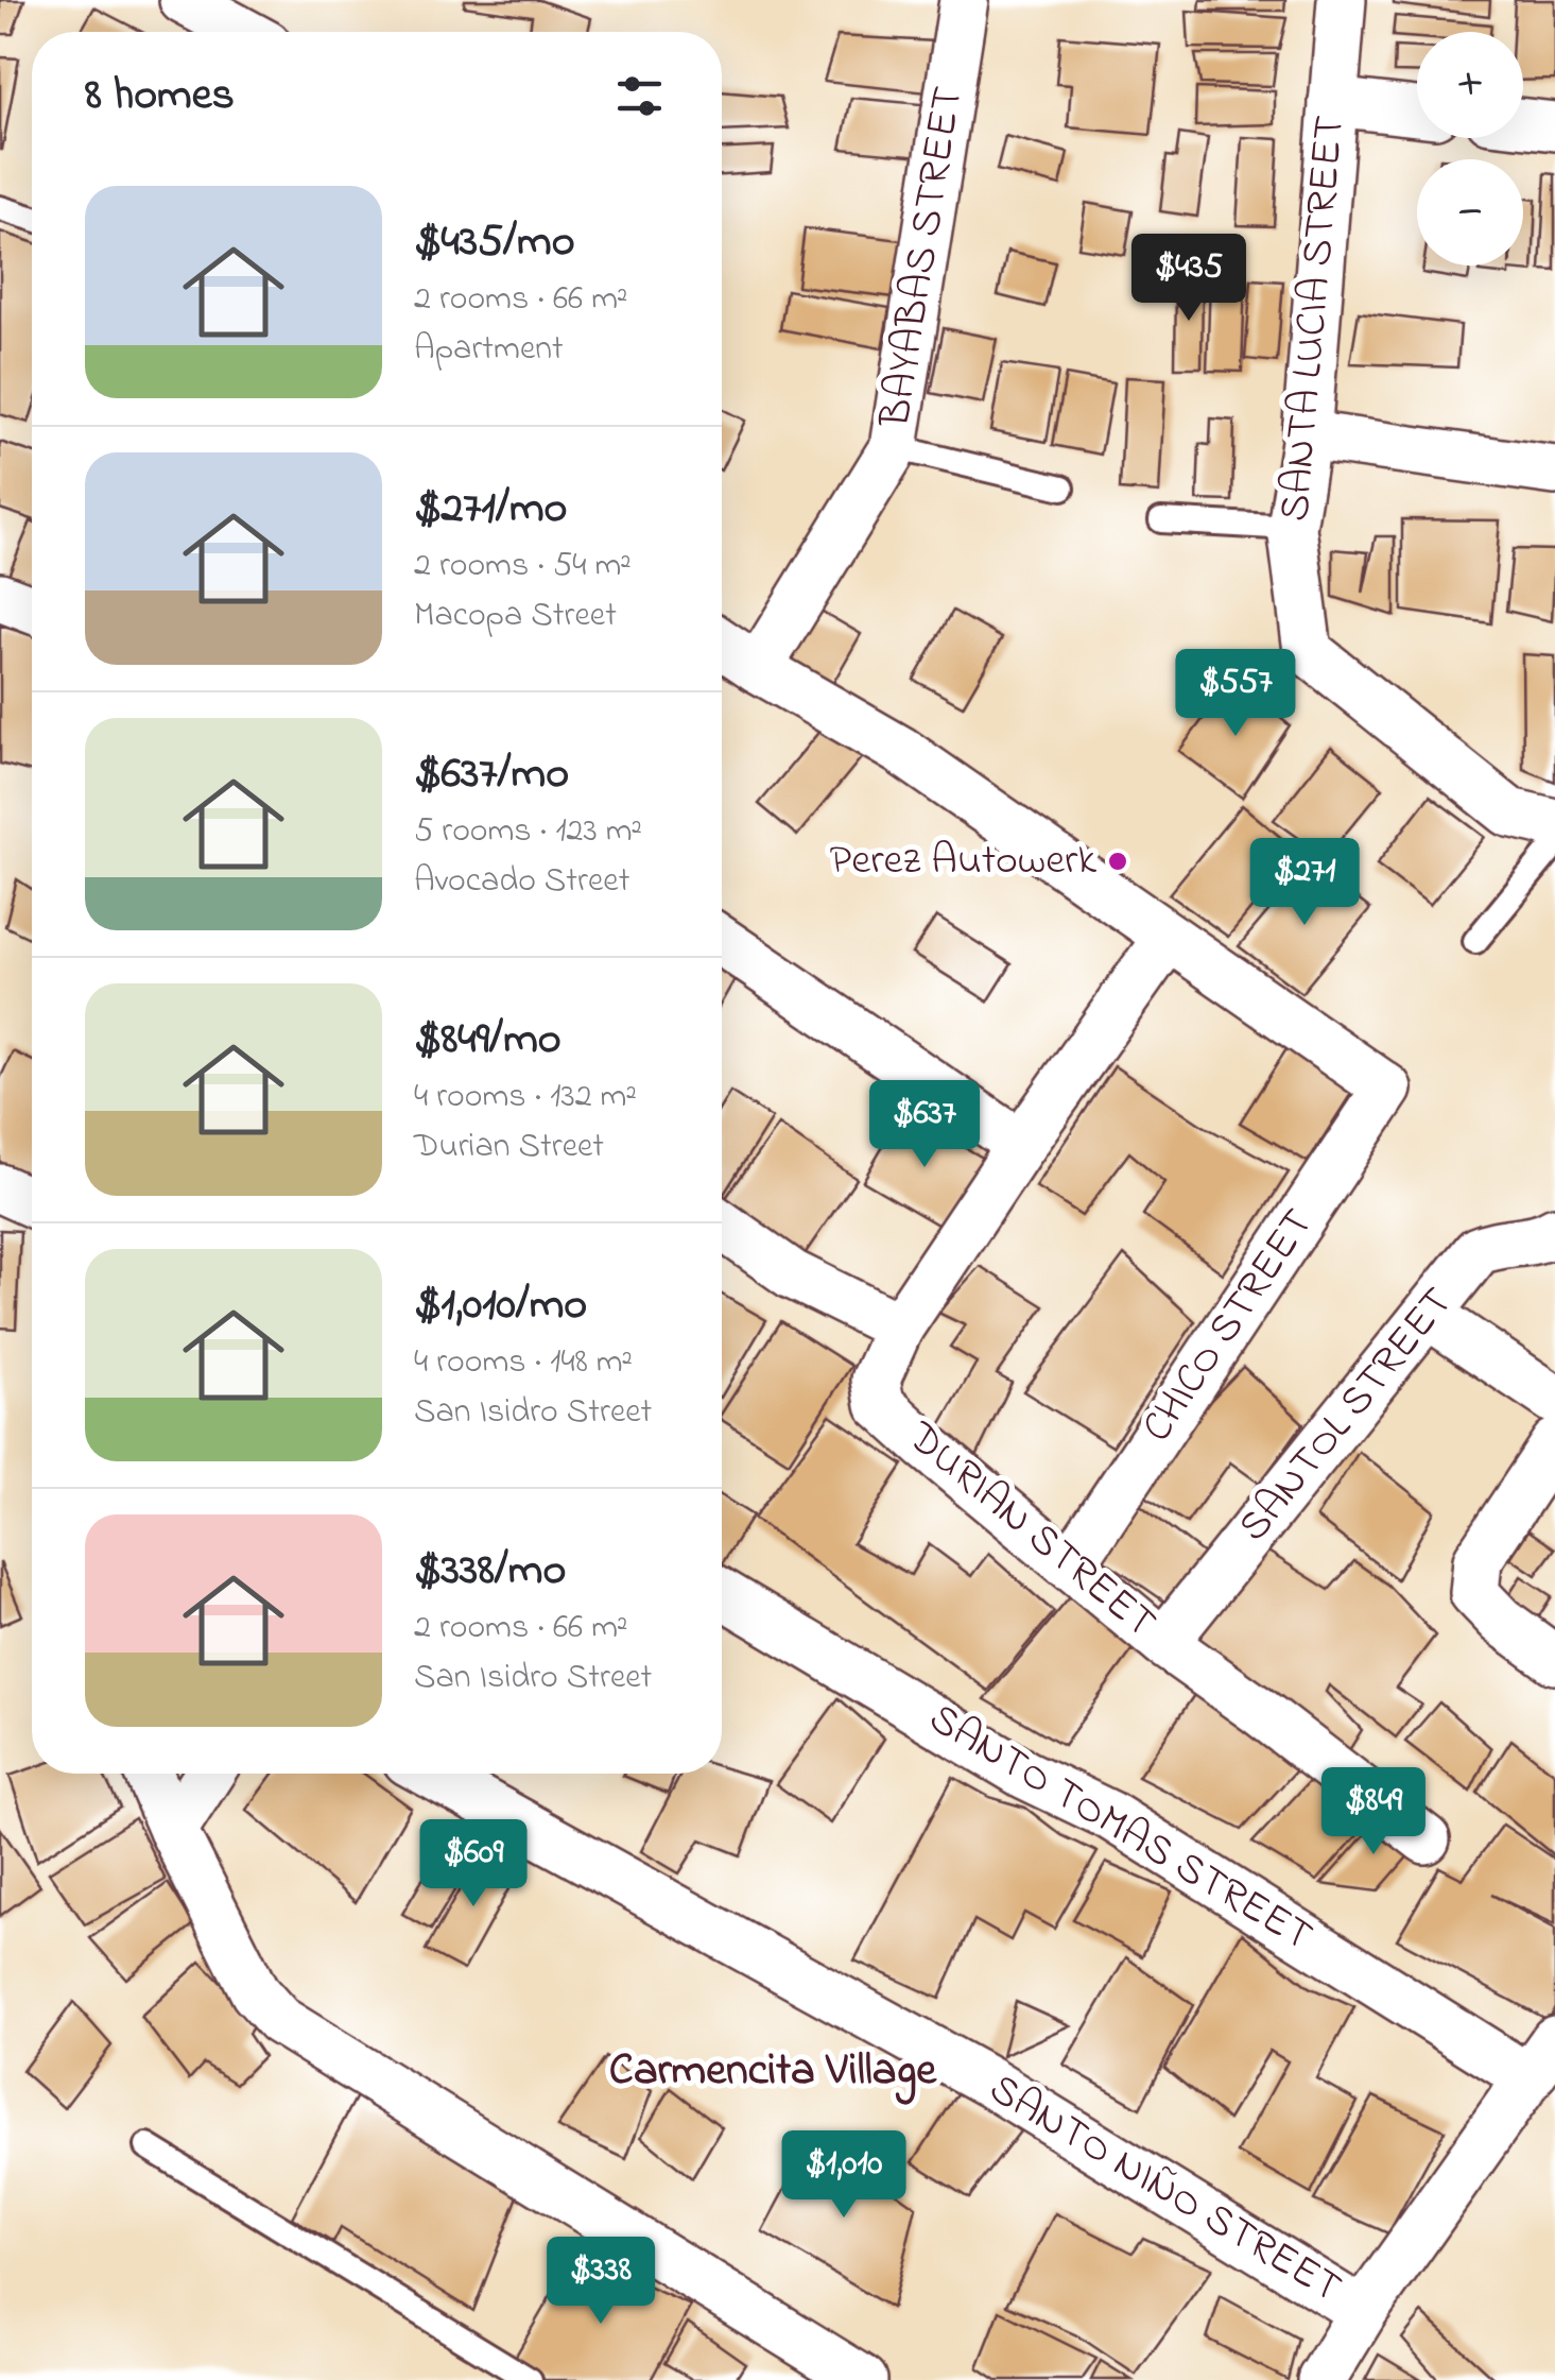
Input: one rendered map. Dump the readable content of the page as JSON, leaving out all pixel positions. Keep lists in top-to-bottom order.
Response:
{
  "streets": {
    "street": [
      "BAYABAS STREET",
      "SANTA LUCIA STREET",
      "CHICO STREET",
      "SANTOL STREET",
      "DURIAN STREET",
      "SANTO TOMAS STREET",
      "SANTO NIÑO STREET"
    ]
  },
  "crossings": [
    ["CHICO STREET", "DURIAN STREET"],
    ["SANTOL STREET", "DURIAN STREET"]
  ],
  "districts": ["Carmencita Village"],
  "places": ["Perez Autowerk"],
  "page": {
    "map_buttons": ["+", "−"],
    "heading": "8 homes",
    "list": [
      {
        "name": "$435/mo",
        "note": "2 rooms · 66 m² · Apartment"
      },
      {
        "name": "$271/mo",
        "note": "2 rooms · 54 m² · Macopa Street"
      },
      {
        "name": "$637/mo",
        "note": "5 rooms · 123 m² · Avocado Street"
      },
      {
        "name": "$849/mo",
        "note": "4 rooms · 132 m² · Durian Street"
      },
      {
        "name": "$1,010/mo",
        "note": "4 rooms · 148 m² · San Isidro Street"
      },
      {
        "name": "$338/mo",
        "note": "2 rooms · 66 m² · San Isidro Street"
      }
    ],
    "price": [
      "$435",
      "$557",
      "$271",
      "$637",
      "$849",
      "$609",
      "$1,010",
      "$338"
    ]
  }
}
